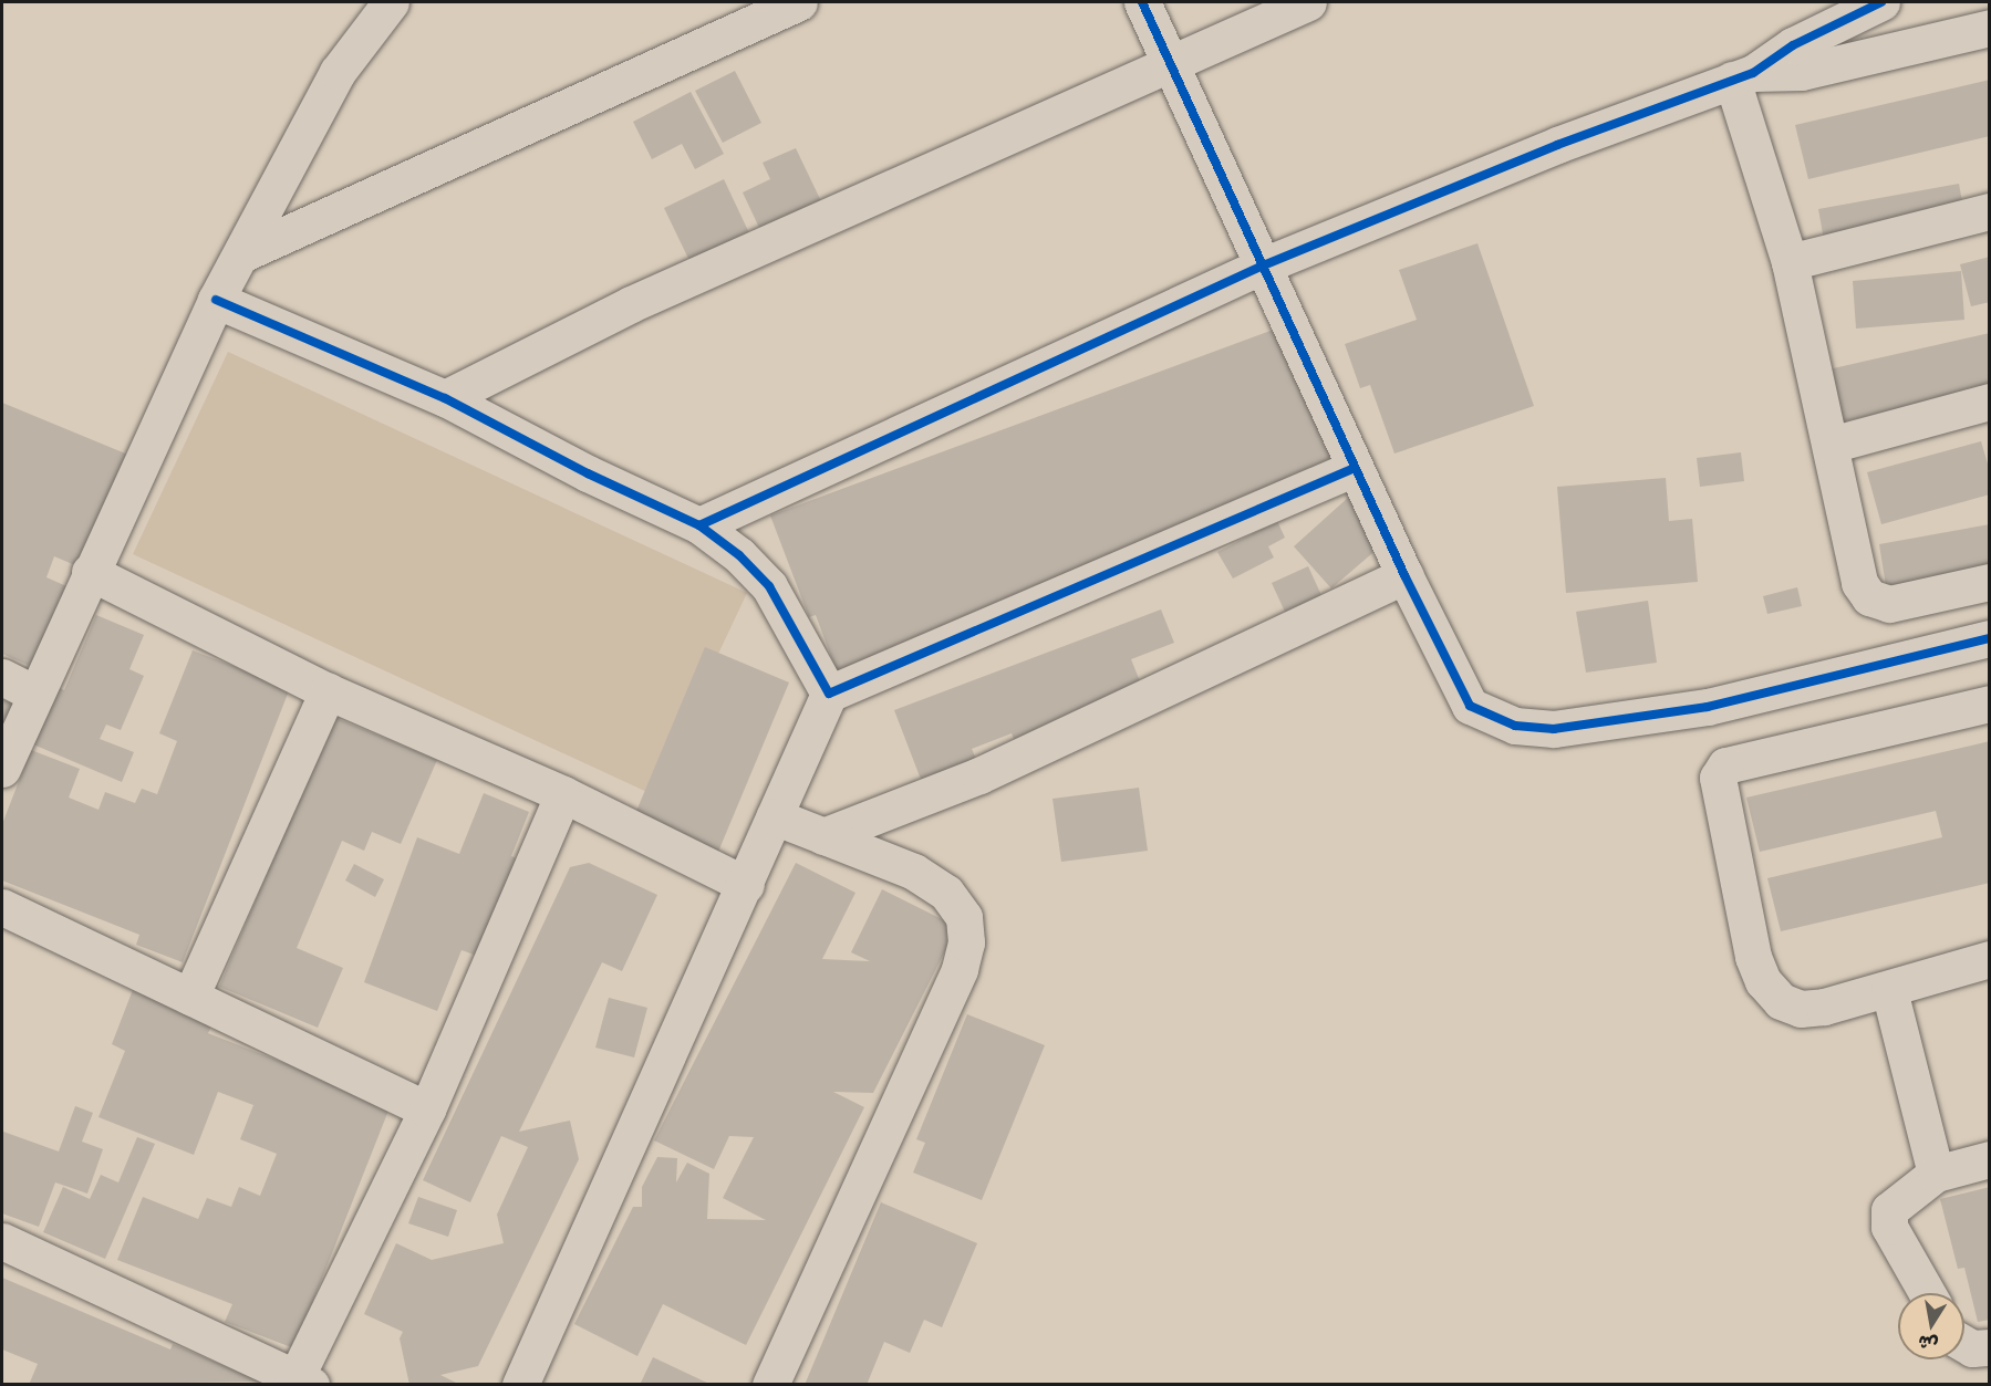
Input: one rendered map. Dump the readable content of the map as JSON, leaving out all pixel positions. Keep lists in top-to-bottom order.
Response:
{
  "north": "bottom"
}
